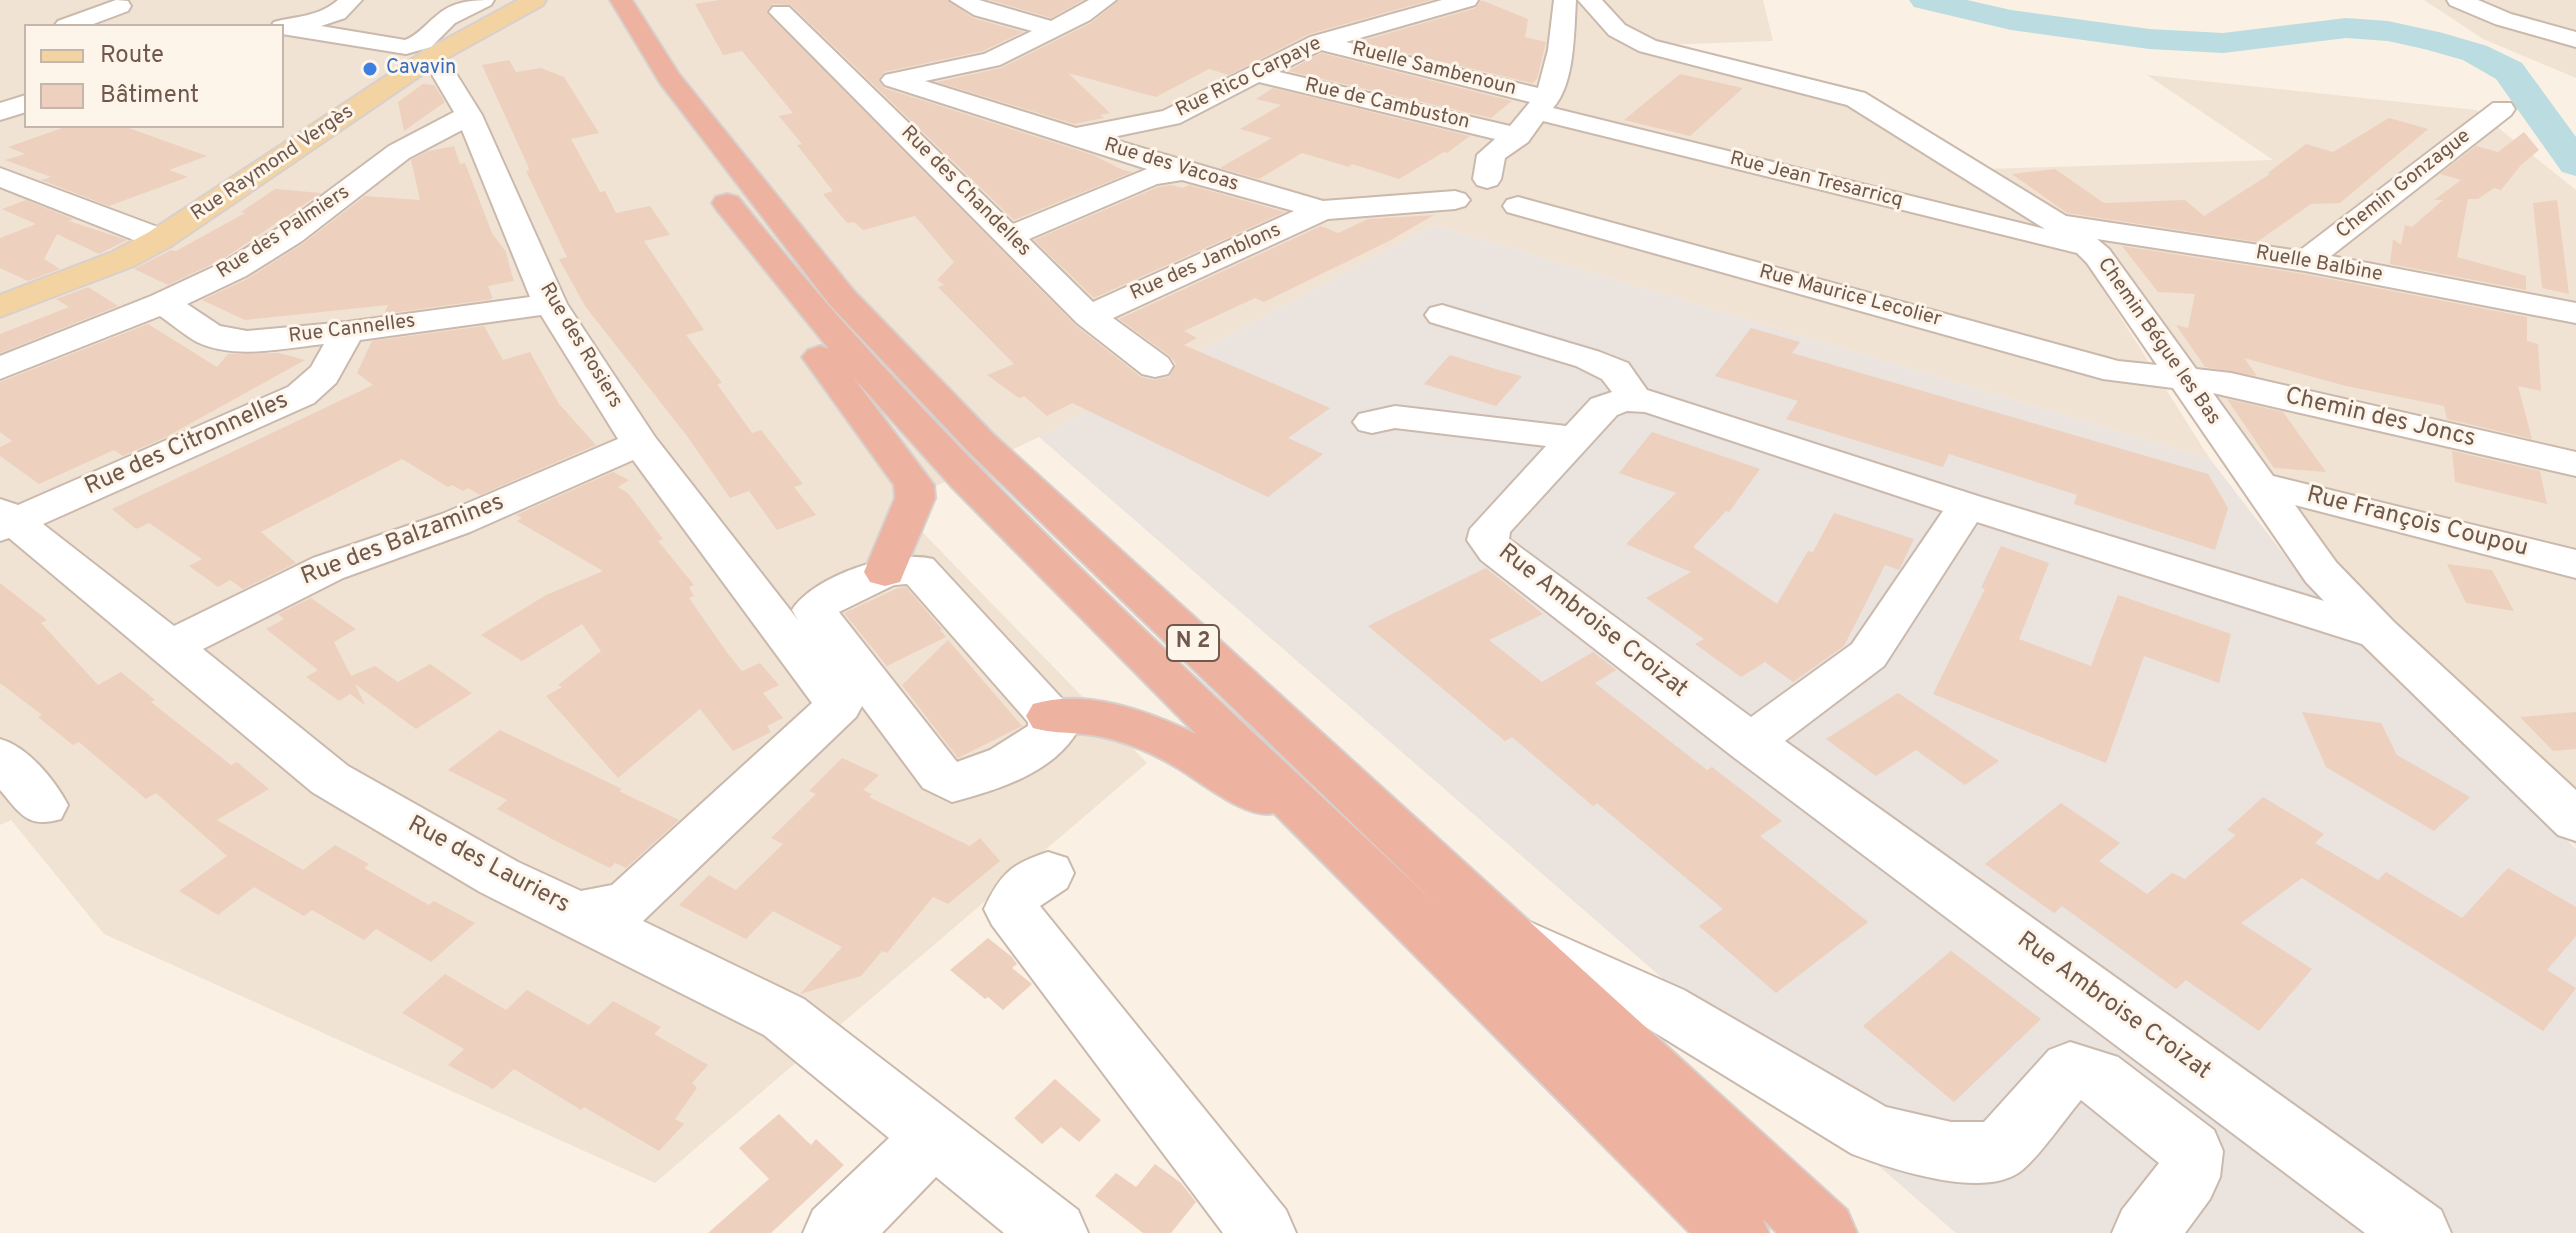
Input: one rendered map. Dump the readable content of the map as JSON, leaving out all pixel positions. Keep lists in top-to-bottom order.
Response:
{
  "streets": {
    "highway": ["N 2"],
    "main road": ["Rue Raymond Vergès"],
    "street": [
      "Ruelle Sambenoun",
      "Rue Rico Carpaye",
      "Rue de Cambuston",
      "Rue des Vacoas",
      "Rue Jean Tresarricq",
      "Chemin Gonzague",
      "Rue des Chandelles",
      "Rue des Palmiers",
      "Rue des Jamblons",
      "Ruelle Balbine",
      "Rue Maurice Lecolier",
      "Rue Cannelles",
      "Chemin Bégue les Bas",
      "Rue des Rosiers",
      "Chemin des Joncs",
      "Rue des Citronnelles",
      "Rue François Coupou",
      "Rue des Balzamines",
      "Rue Ambroise Croizat",
      "Rue des Lauriers"
    ]
  },
  "crossings": [
    ["Ruelle Sambenoun", "Rue Rico Carpaye"],
    ["Ruelle Sambenoun", "Rue Jean Tresarricq"],
    ["Rue Rico Carpaye", "Rue de Cambuston"],
    ["Rue Rico Carpaye", "Rue des Vacoas"],
    ["Rue Raymond Vergès", "Rue des Rosiers"],
    ["Rue des Vacoas", "Rue des Jamblons"],
    ["Rue des Vacoas", "Rue Maurice Lecolier"],
    ["Rue Jean Tresarricq", "Chemin Bégue les Bas"],
    ["Chemin Gonzague", "Ruelle Balbine"],
    ["Rue des Chandelles", "Rue des Jamblons"],
    ["Rue des Palmiers", "Rue Cannelles"],
    ["Rue des Palmiers", "Rue des Rosiers"],
    ["Ruelle Balbine", "Chemin Bégue les Bas"],
    ["Rue Maurice Lecolier", "Chemin Bégue les Bas"],
    ["Rue Maurice Lecolier", "Chemin des Joncs"],
    ["Rue Cannelles", "Rue des Rosiers"],
    ["Rue Cannelles", "Rue des Citronnelles"],
    ["Chemin Bégue les Bas", "Chemin des Joncs"],
    ["Chemin Bégue les Bas", "Rue François Coupou"],
    ["Rue des Rosiers", "Rue des Balzamines"],
    ["Rue des Rosiers", "Rue des Lauriers"],
    ["Rue des Citronnelles", "Rue des Lauriers"],
    ["Rue des Balzamines", "Rue des Lauriers"]
  ],
  "places": ["Cavavin"],
  "legend": ["Route", "Bâtiment"]
}
